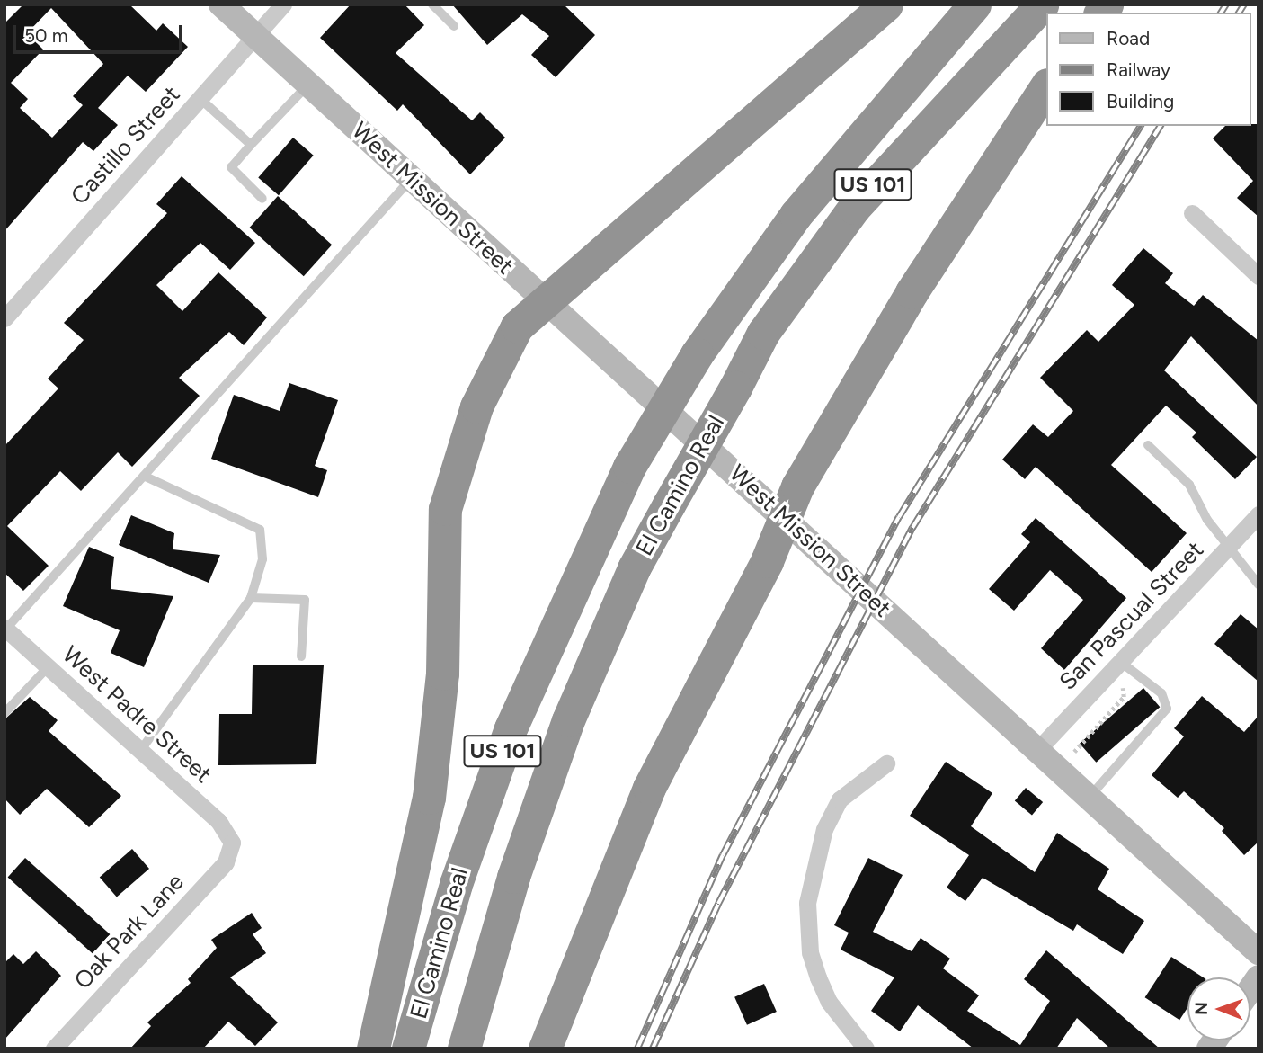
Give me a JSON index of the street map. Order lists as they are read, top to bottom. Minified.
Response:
{"streets":{"highway":["US 101","El Camino Real"],"main road":["West Mission Street"],"street":["Castillo Street","San Pascual Street","West Padre Street","Oak Park Lane"]},"crossings":[["Castillo Street","West Mission Street"],["West Mission Street","San Pascual Street"],["West Padre Street","Oak Park Lane"]],"legend":["Road","Railway","Building"],"scale_bar":"50 m","north":"left"}
